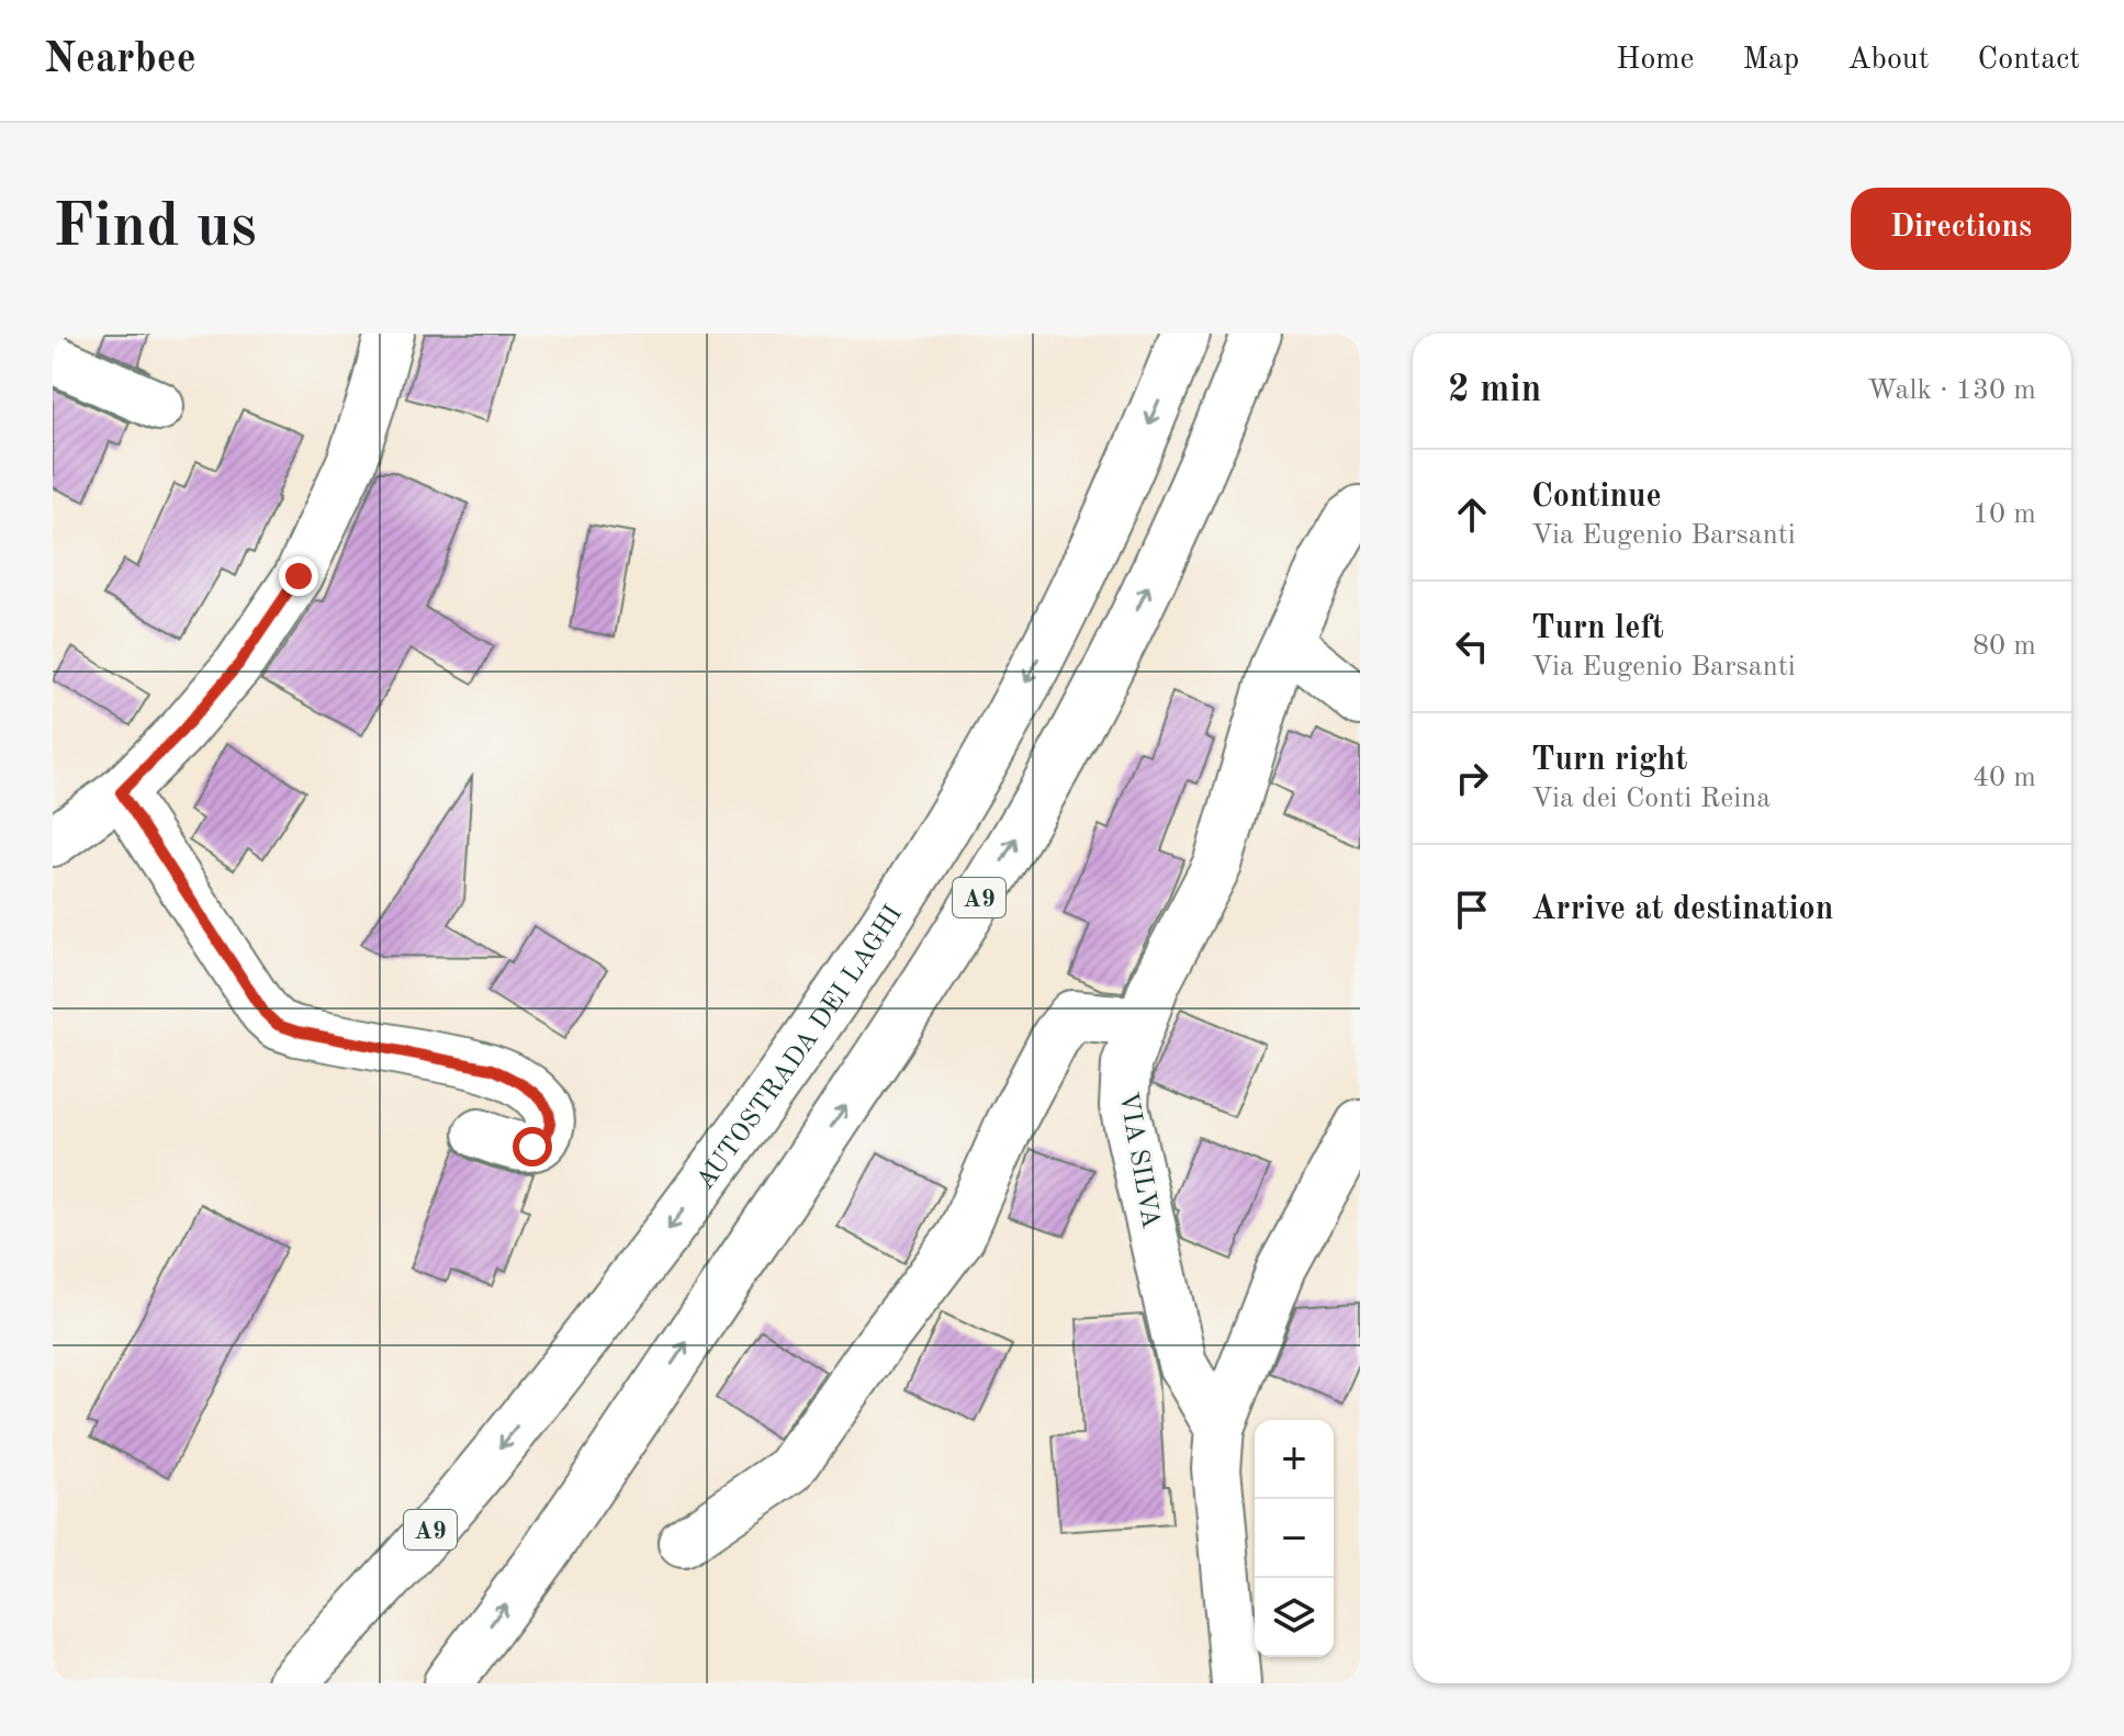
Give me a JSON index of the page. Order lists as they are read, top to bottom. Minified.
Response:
{"streets":{"main road":["A9","AUTOSTRADA DEI LAGHI","VIA SILVA"]},"page":{"header":"Nearbee","nav":["Home","Map","About","Contact"],"buttons":"Directions","title":"Find us","heading":["2 min","Walk · 130 m"],"list":[["Continue","Via Eugenio Barsanti","10 m"],["Turn left","Via Eugenio Barsanti","80 m"],["Turn right","Via dei Conti Reina","40 m"],"Arrive at destination"],"map_buttons":["+","−"]}}
